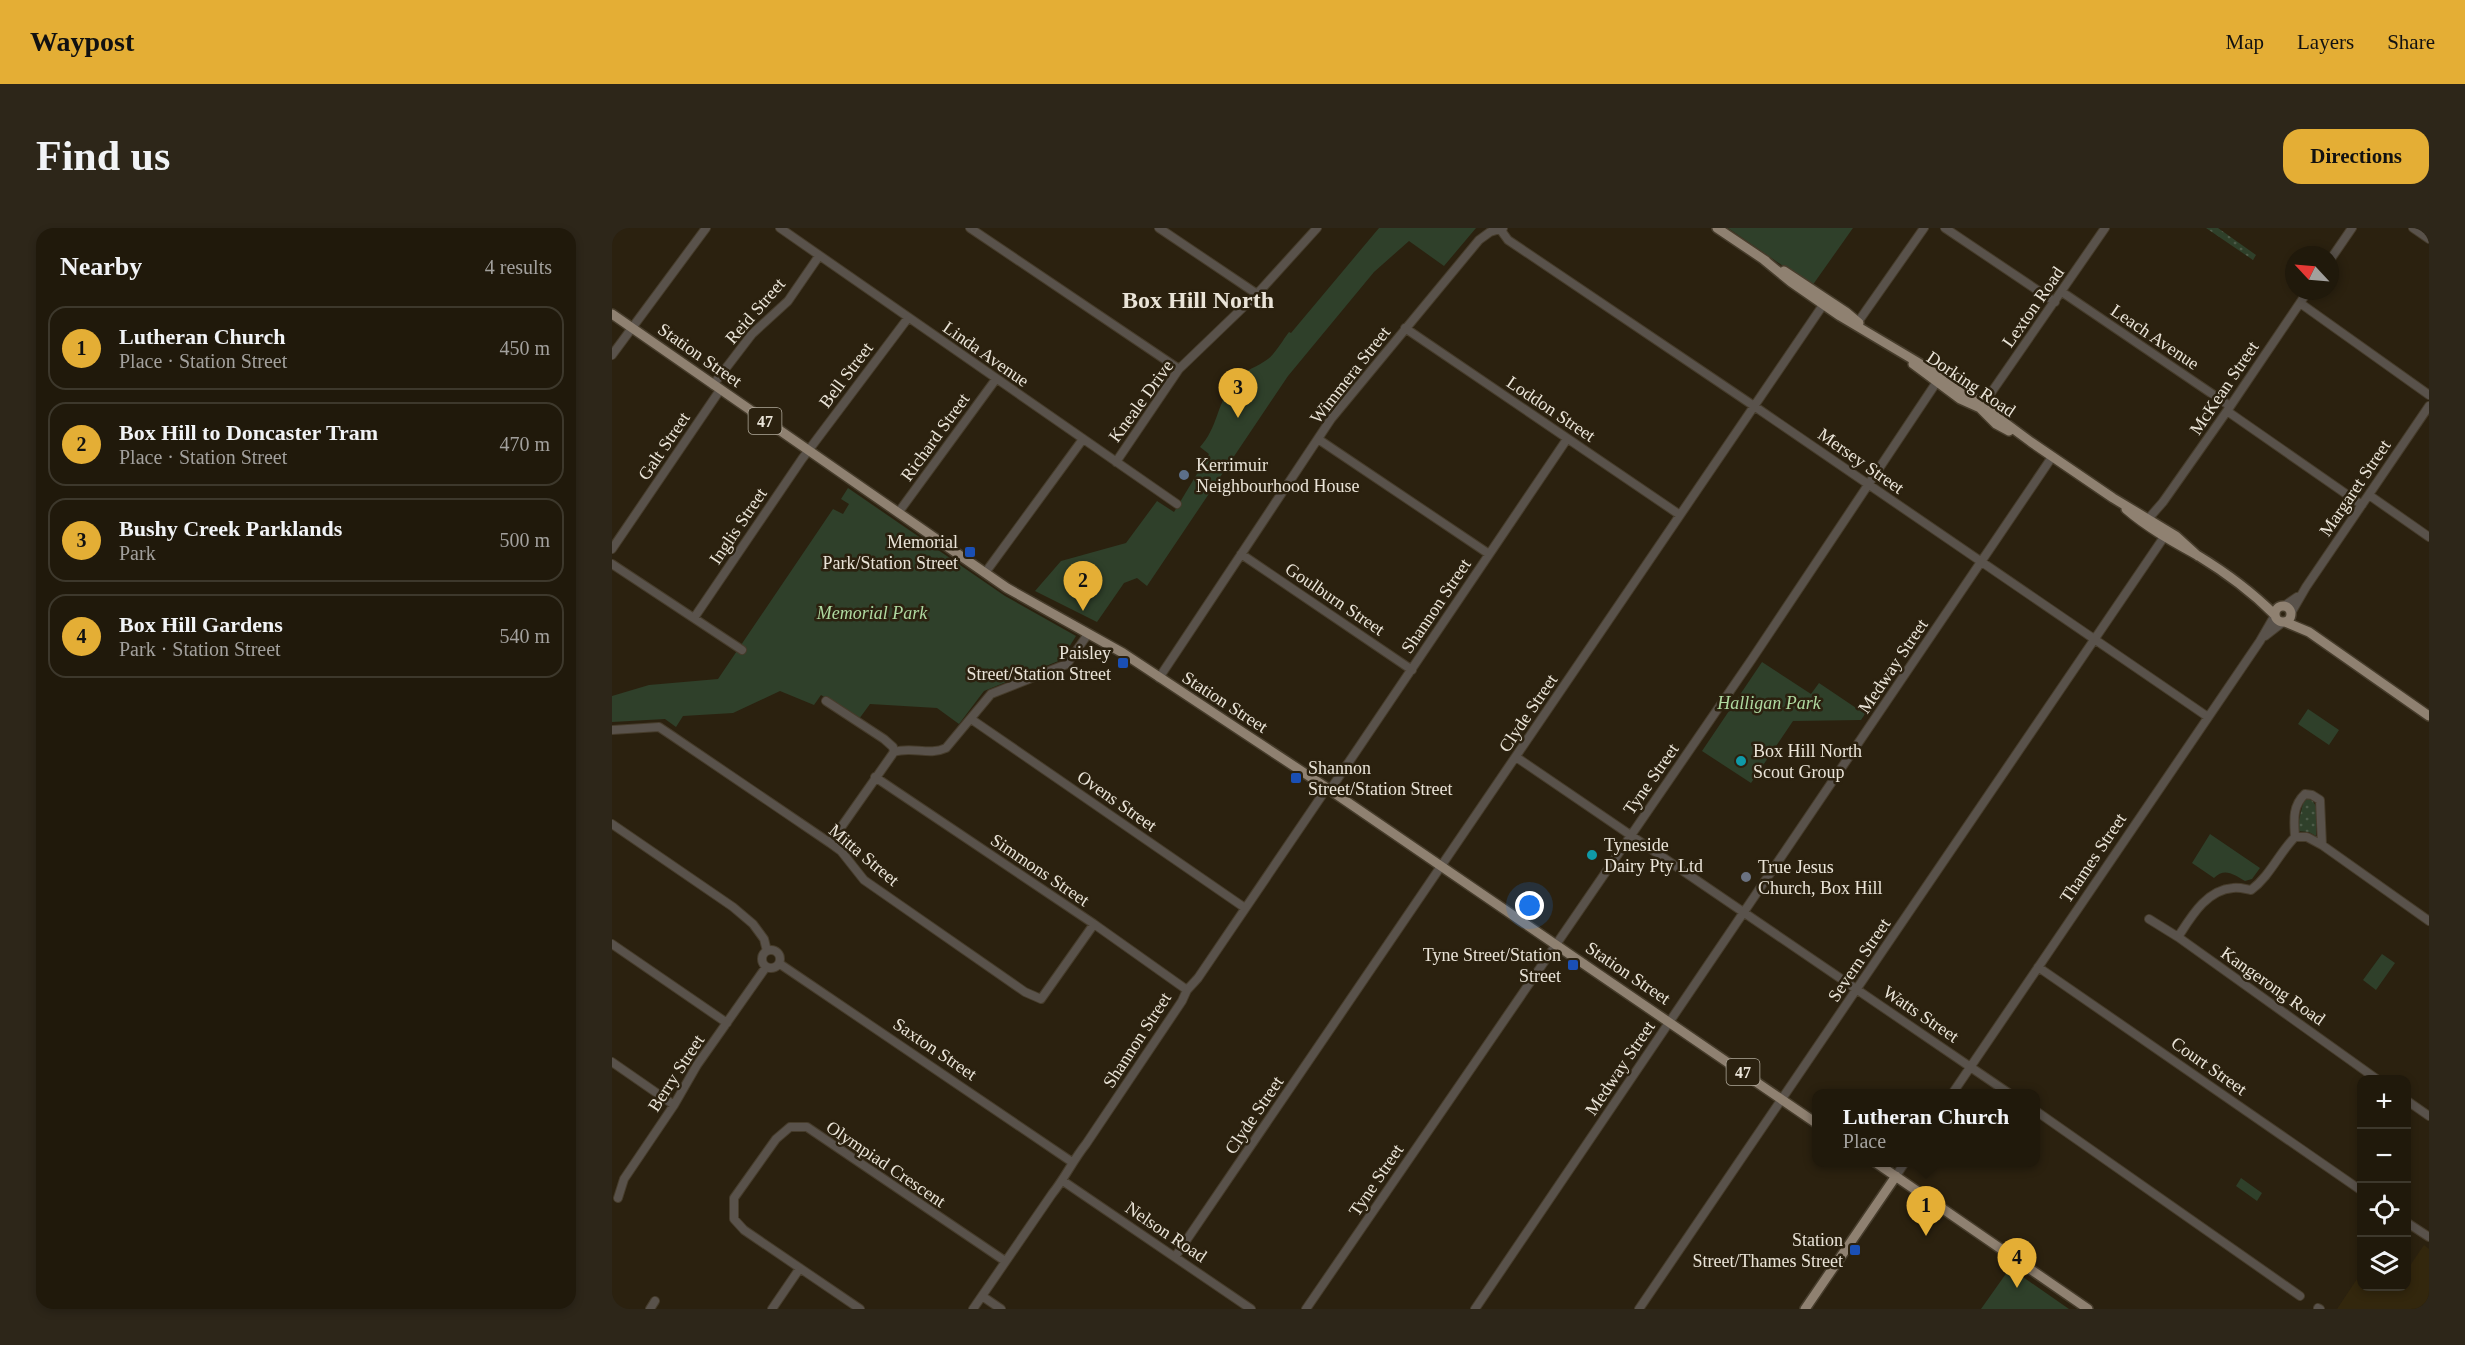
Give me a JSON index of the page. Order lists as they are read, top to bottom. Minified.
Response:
{"streets":{"main road":["Station Street","Dorking Road","47"],"street":["Lexton Road","Reid Street","Leach Avenue","Linda Avenue","Bell Street","Wimmera Street","McKean Street","Kneale Drive","Loddon Street","Richard Street","Galt Street","Mersey Street","Margaret Street","Inglis Street","Goulburn Street","Shannon Street","Medway Street","Clyde Street","Tyne Street","Ovens Street","Mitta Street","Thames Street","Simmons Street","Severn Street","Kangerong Road","Watts Street","Saxton Street","Court Street","Berry Street","Olympiad Crescent","Nelson Road"]},"crossings":[["Lexton Road","Leach Avenue"],["Lexton Road","Dorking Road"],["Reid Street","Linda Avenue"],["Reid Street","Station Street"],["Reid Street","Galt Street"],["Leach Avenue","McKean Street"],["Leach Avenue","Margaret Street"],["Linda Avenue","Bell Street"],["Linda Avenue","Kneale Drive"],["Linda Avenue","Richard Street"],["Station Street","Bell Street"],["Station Street","Wimmera Street"],["Station Street","Richard Street"],["Station Street","Galt Street"],["Station Street","Inglis Street"],["Station Street","Shannon Street"],["Station Street","Medway Street"],["Station Street","Clyde Street"],["Station Street","Tyne Street"],["Station Street","Severn Street"],["Bell Street","Inglis Street"],["Wimmera Street","Loddon Street"],["Wimmera Street","Mersey Street"],["Wimmera Street","Goulburn Street"],["Dorking Road","McKean Street"],["Dorking Road","Margaret Street"],["Dorking Road","Medway Street"],["Dorking Road","Clyde Street"],["Dorking Road","Tyne Street"],["Dorking Road","Thames Street"],["Dorking Road","Severn Street"],["Loddon Street","Shannon Street"],["Loddon Street","Clyde Street"],["Mersey Street","Medway Street"],["Mersey Street","Clyde Street"],["Mersey Street","Tyne Street"],["Mersey Street","Thames Street"],["Mersey Street","Severn Street"],["Goulburn Street","Shannon Street"],["Shannon Street","Ovens Street"],["Shannon Street","Simmons Street"],["Shannon Street","Saxton Street"],["Shannon Street","Olympiad Crescent"],["Shannon Street","Nelson Road"],["Medway Street","Watts Street"],["Clyde Street","Watts Street"],["Clyde Street","Nelson Road"],["Tyne Street","Watts Street"],["Mitta Street","Simmons Street"],["Thames Street","Watts Street"],["Thames Street","Court Street"],["Severn Street","Watts Street"],["Saxton Street","Berry Street"]],"districts":["Box Hill North"],"parks":["Memorial Park","Halligan Park"],"places":{"other":["Kerrimuir Neighbourhood House","Box Hill North Scout Group","Tyneside Dairy Pty Ltd","True Jesus Church, Box Hill"],"transit":["Memorial Park/Station Street","Paisley Street/Station Street","Shannon Street/Station Street","Tyne Street/Station Street","Station Street/Thames Street"]},"north":"top left","page":{"header":"Waypost","nav":["Map","Layers","Share"],"buttons":"Directions","title":"Find us","heading":["Nearby","4 results"],"list":[{"mark":"1","name":"Lutheran Church","note":"Place · Station Street","value":"450 m"},{"mark":"2","name":"Box Hill to Doncaster Tram","note":"Place · Station Street","value":"470 m"},{"mark":"3","name":"Bushy Creek Parklands","note":"Park","value":"500 m"},{"mark":"4","name":"Box Hill Gardens","note":"Park · Station Street","value":"540 m"}],"pins":["3","2","1","4"],"map_buttons":["+","−"],"popup":["Lutheran Church","Place"]}}
